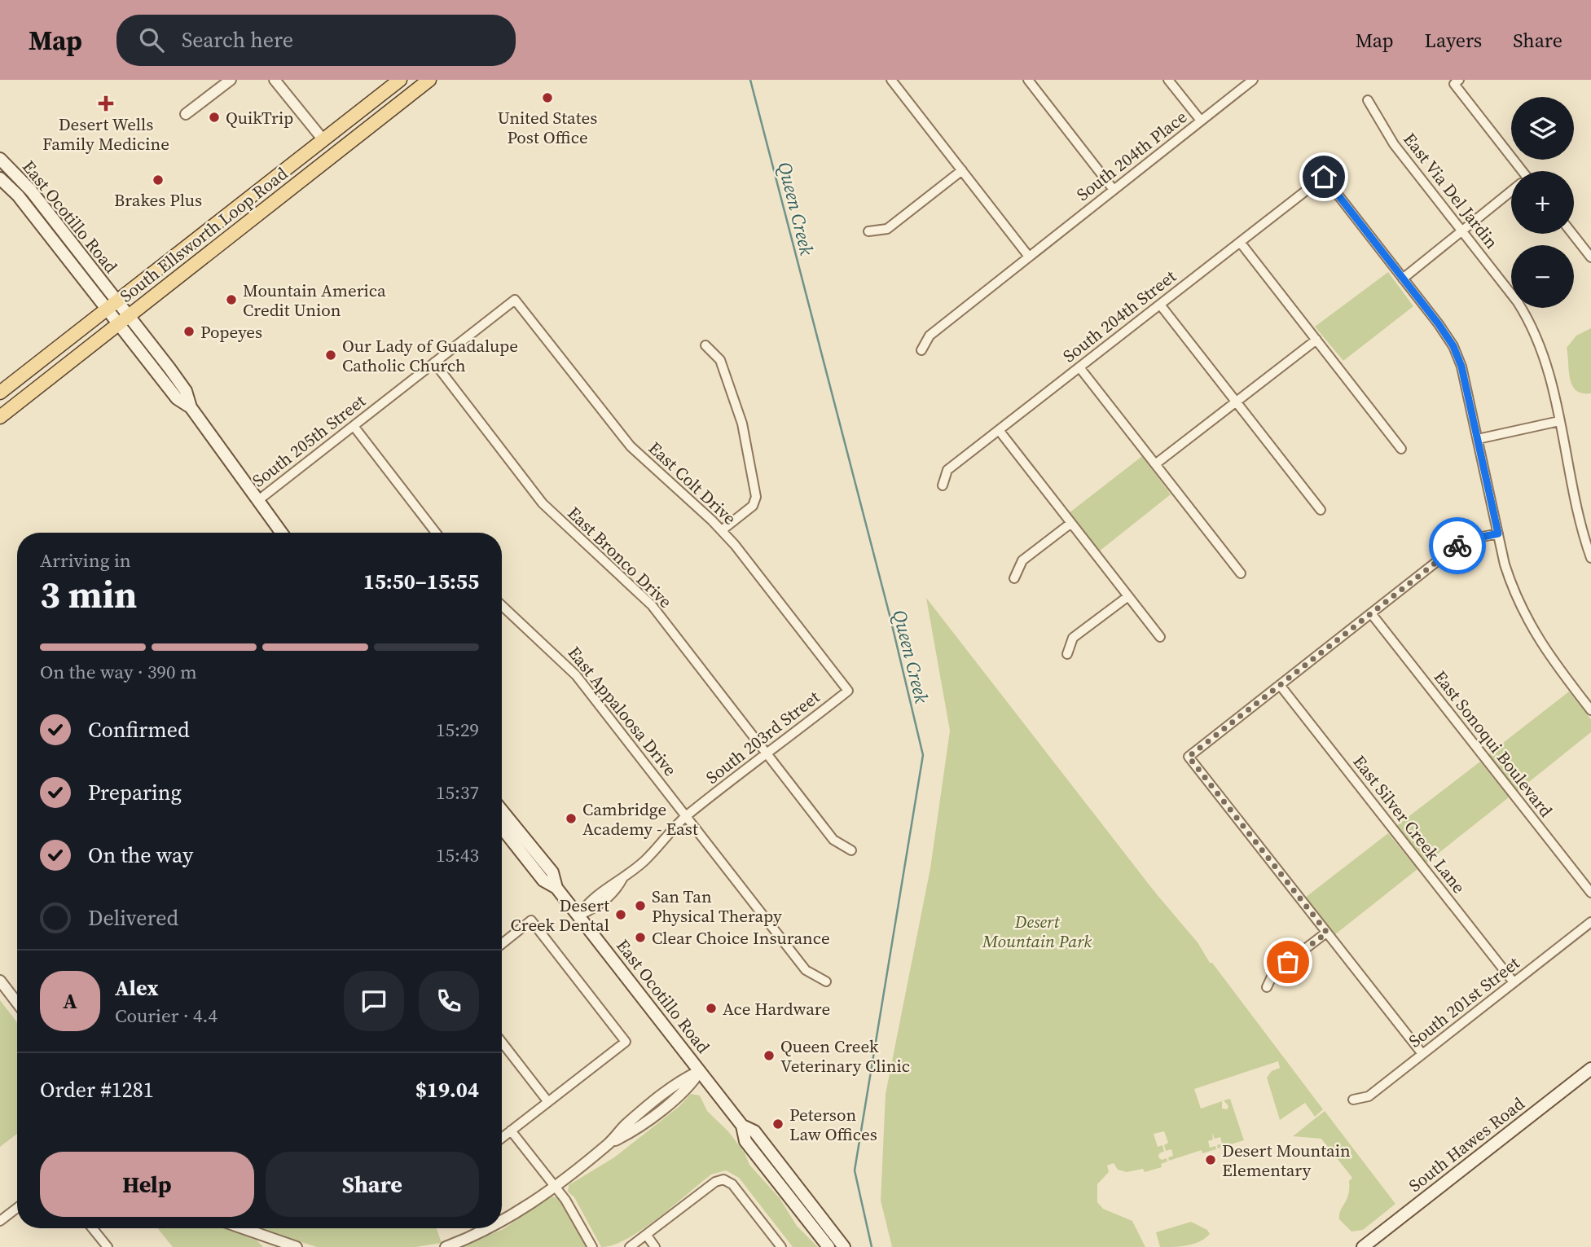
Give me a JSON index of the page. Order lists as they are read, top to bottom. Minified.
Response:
{"streets":{"main road":["East Ocotillo Road","South Ellsworth Loop Road","South Hawes Road"],"street":["South 204th Place","East Via Del Jardin","South 204th Street","South 205th Street","East Colt Drive","East Bronco Drive","East Appaloosa Drive","South 203rd Street","East Sonoqui Boulevard","East Silver Creek Lane","South 201st Street"]},"crossings":[["East Ocotillo Road","South Ellsworth Loop Road"],["East Ocotillo Road","South 205th Street"],["East Ocotillo Road","South 203rd Street"],["South 205th Street","East Colt Drive"],["South 205th Street","East Bronco Drive"],["East Colt Drive","South 203rd Street"],["East Bronco Drive","South 203rd Street"],["East Appaloosa Drive","South 203rd Street"],["East Silver Creek Lane","South 201st Street"]],"water":["Queen Creek"],"parks":["Desert Mountain Park"],"places":{"other":["United States Post Office","QuikTrip","Brakes Plus","Mountain America Credit Union","Popeyes","Our Lady of Guadalupe Catholic Church","Cambridge Academy - East","San Tan Physical Therapy","Desert Creek Dental","Clear Choice Insurance","Ace Hardware","Queen Creek Veterinary Clinic","Peterson Law Offices","Desert Mountain Elementary"],"health":["Desert Wells Family Medicine"]},"page":{"header":"Map","search":"Search here","nav":["Map","Layers","Share"],"map_buttons":["+","−"],"heading":["3 min","Arriving in","15:50–15:55"],"panel":["Alex","Courier · 4.4","Order #1281","$19.04"],"bar":"On the way · 390 m","list":[["Confirmed","15:29"],["Preparing","15:37"],["On the way","15:43"],"Delivered"],"round":"A","buttons":["Help","Share"]}}
